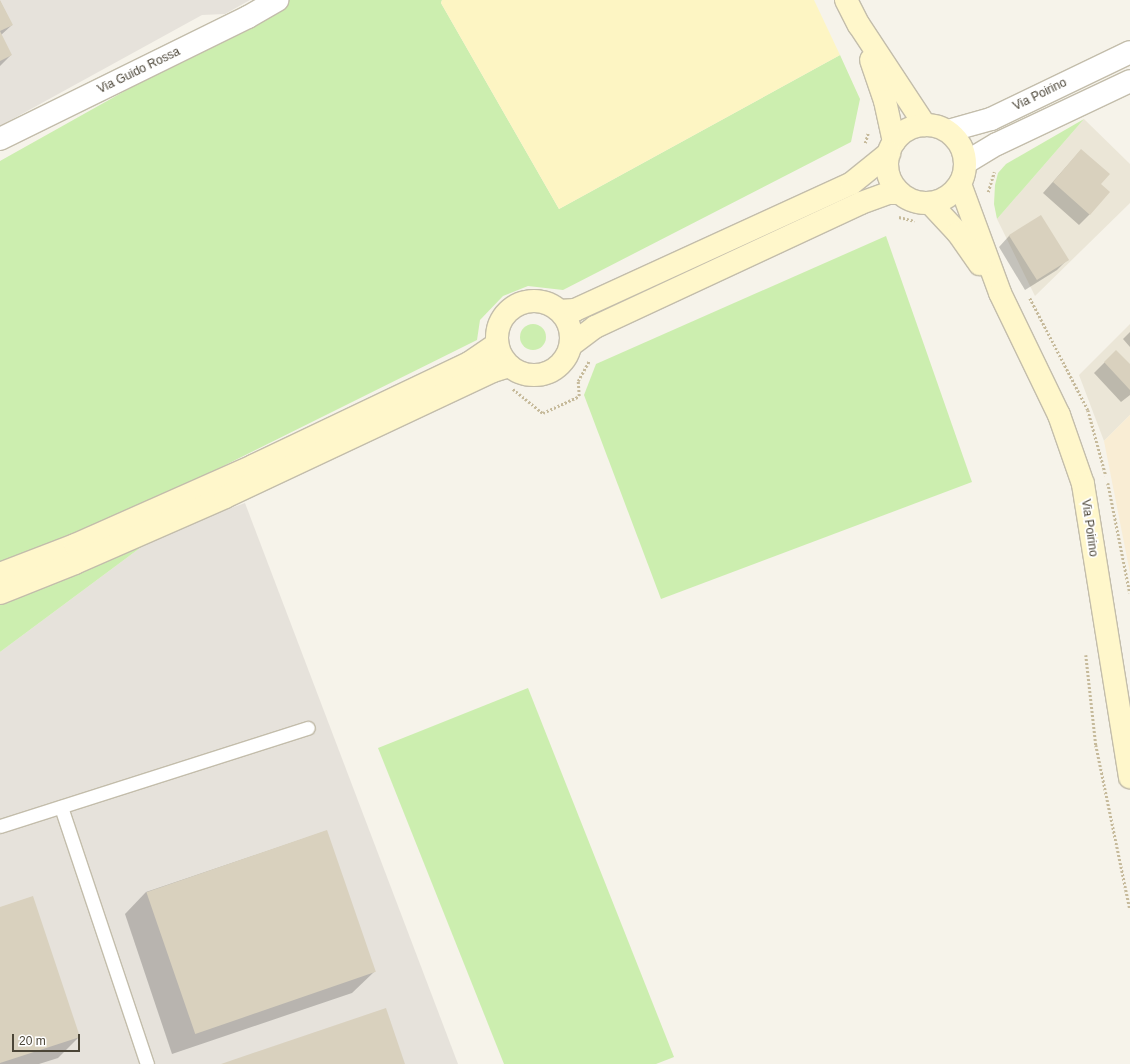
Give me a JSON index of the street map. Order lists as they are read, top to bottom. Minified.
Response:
{"streets":{"street":["Via Guido Rossa","Via Poirino"]},"scale_bar":"20 m"}
